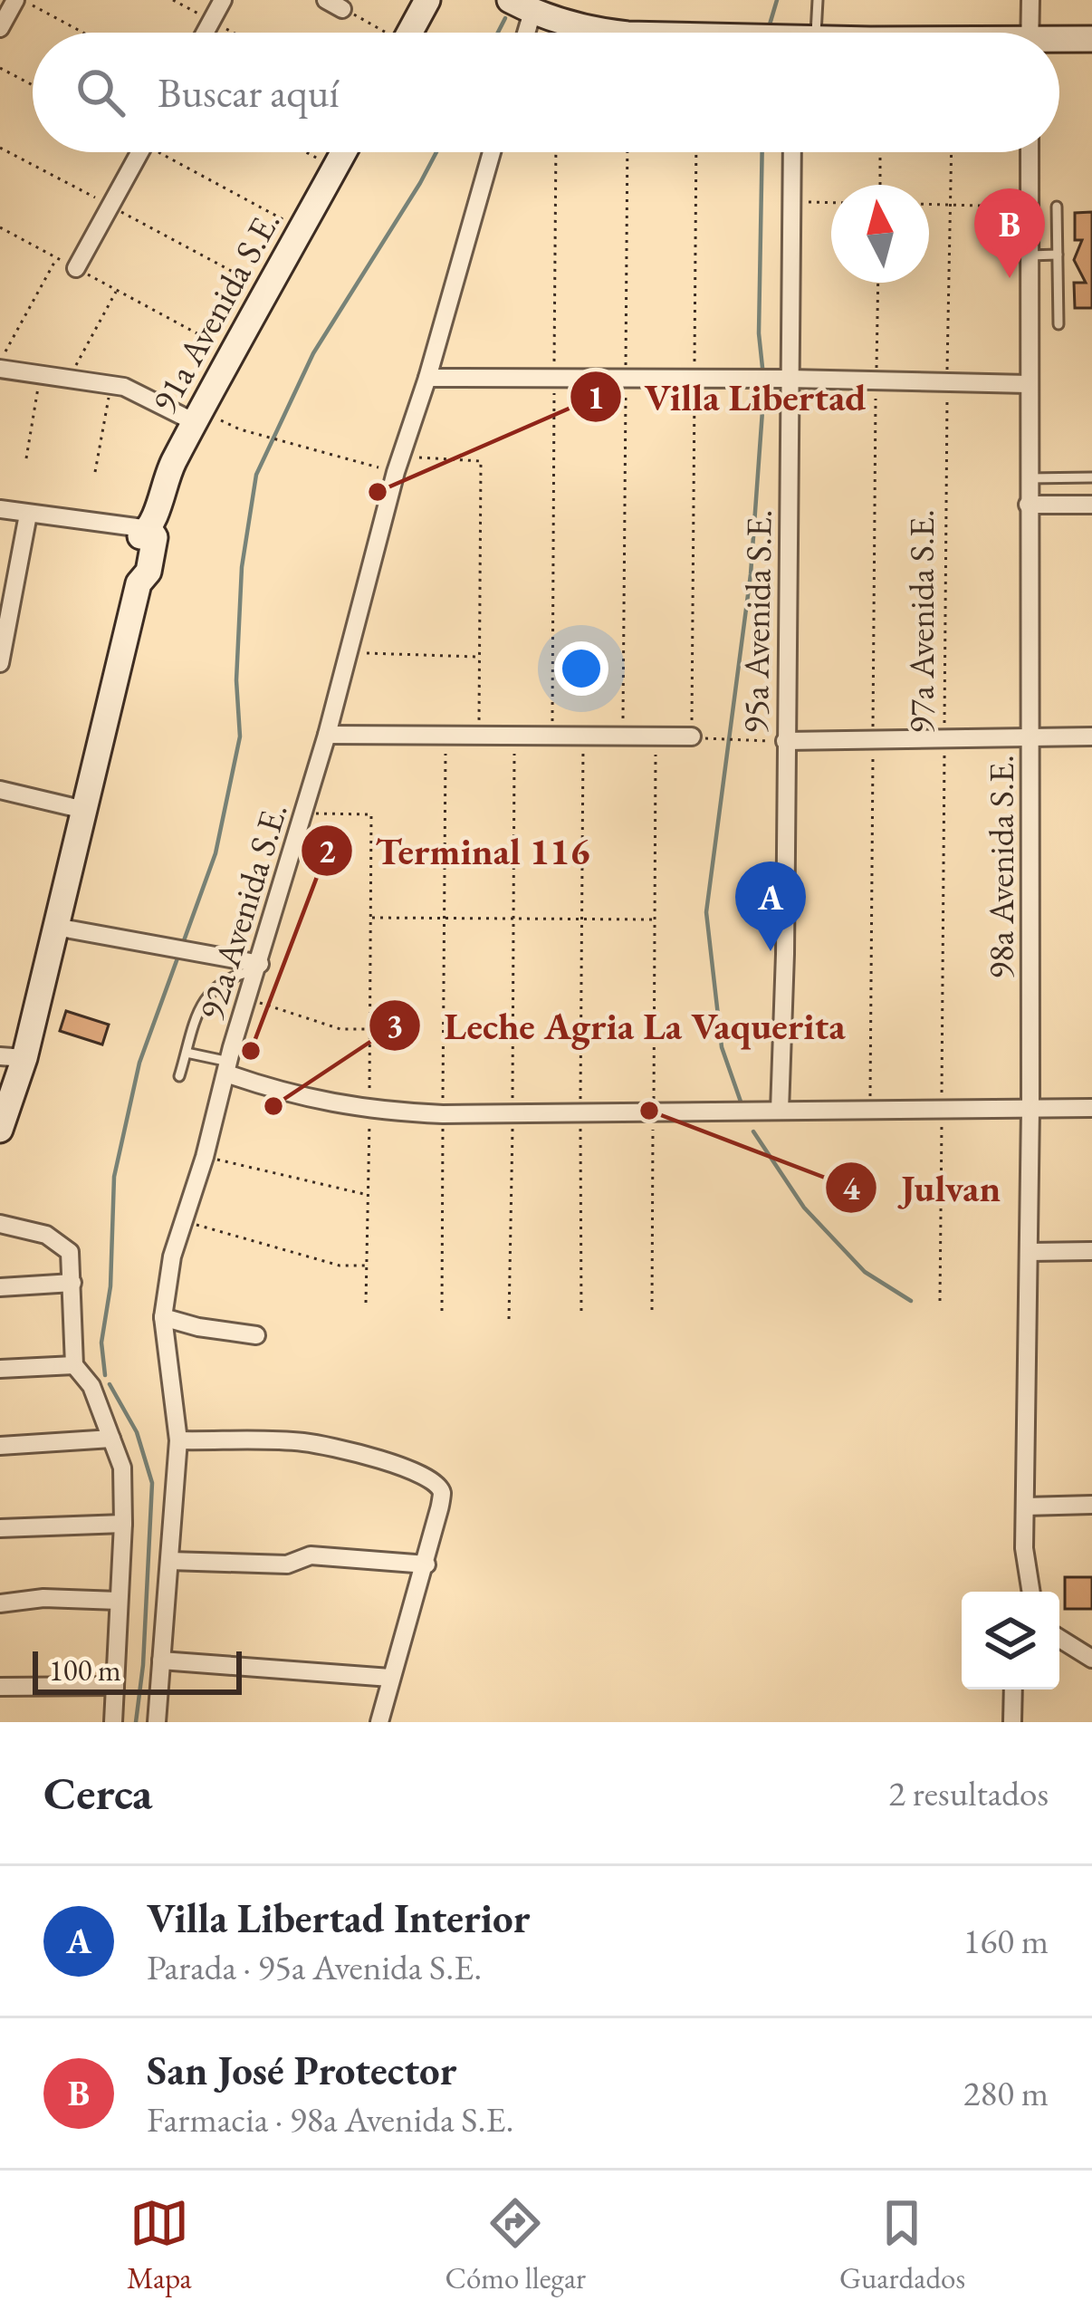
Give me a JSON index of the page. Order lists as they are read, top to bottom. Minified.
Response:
{"streets":{"street":["91a Avenida S.E.","95a Avenida S.E.","98a Avenida S.E.","92a Avenida S.E."],"path":["97a Avenida S.E."]},"places":["Villa Libertad","Terminal 116","Leche Agria La Vaquerita","Julvan"],"scale_bar":"100 m","north":"top","page":{"search":"Buscar aquí","pins":["B","A"],"scale":"100 m","heading":["Cerca","2 resultados"],"list":[{"mark":"A","name":"Villa Libertad Interior","note":"Parada · 95a Avenida S.E.","value":"160 m"},{"mark":"B","name":"San José Protector","note":"Farmacia · 98a Avenida S.E.","value":"280 m"}],"nav":["Mapa","Cómo llegar","Guardados"]}}
